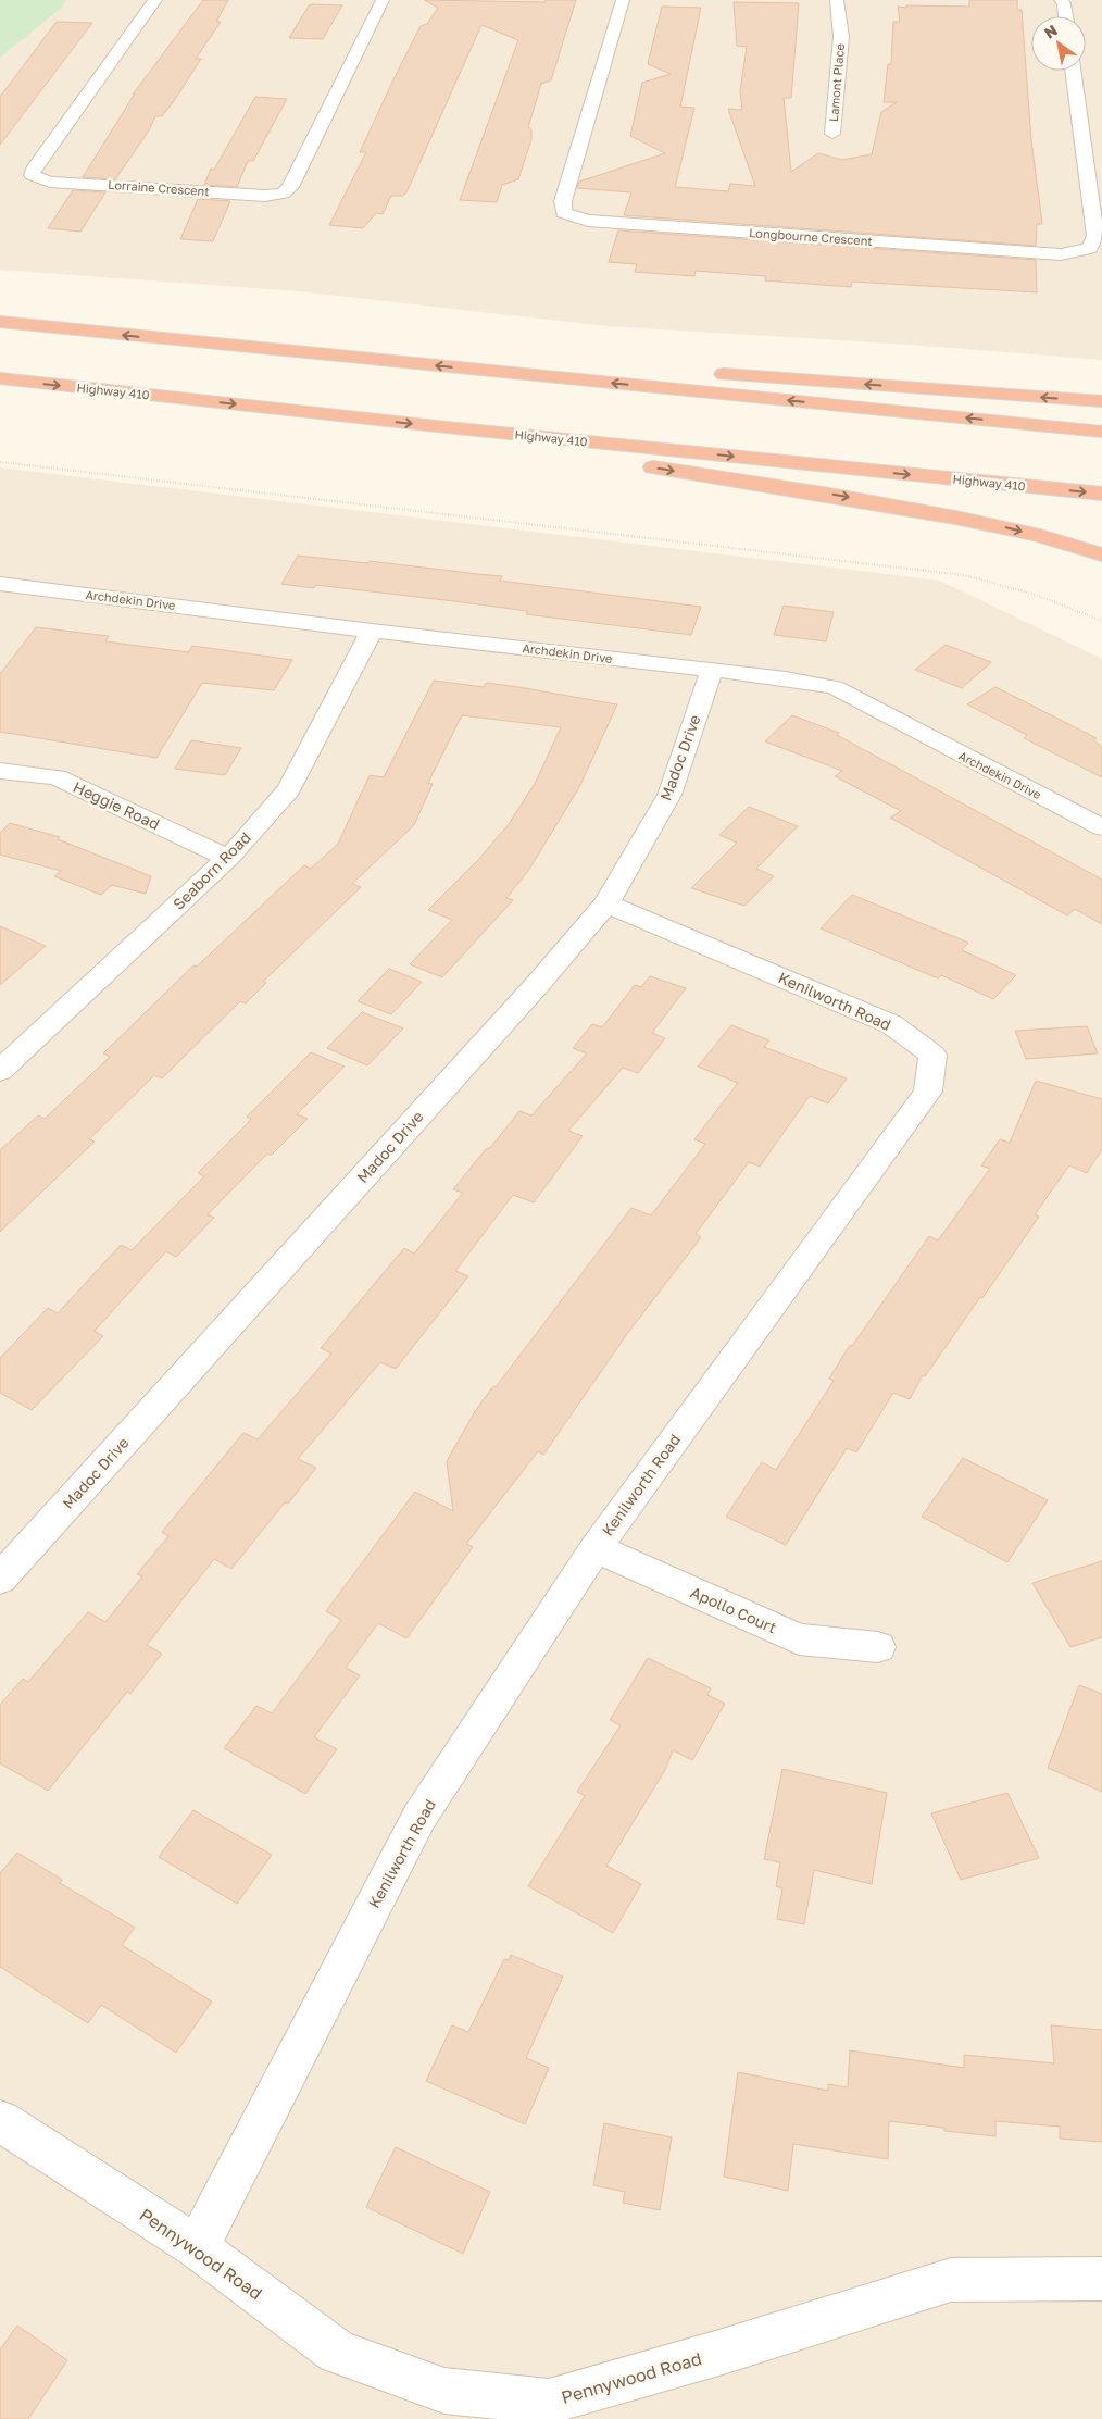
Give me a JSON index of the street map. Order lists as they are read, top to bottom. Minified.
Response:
{"streets":{"highway":["Highway 410"],"street":["Lamont Place","Lorraine Crescent","Longbourne Crescent","Archdekin Drive","Madoc Drive","Heggie Road","Seaborn Road","Kenilworth Road","Apollo Court","Pennywood Road"]},"crossings":[["Archdekin Drive","Madoc Drive"],["Archdekin Drive","Seaborn Road"],["Madoc Drive","Kenilworth Road"],["Heggie Road","Seaborn Road"],["Kenilworth Road","Apollo Court"],["Kenilworth Road","Pennywood Road"]],"north":"top left"}
